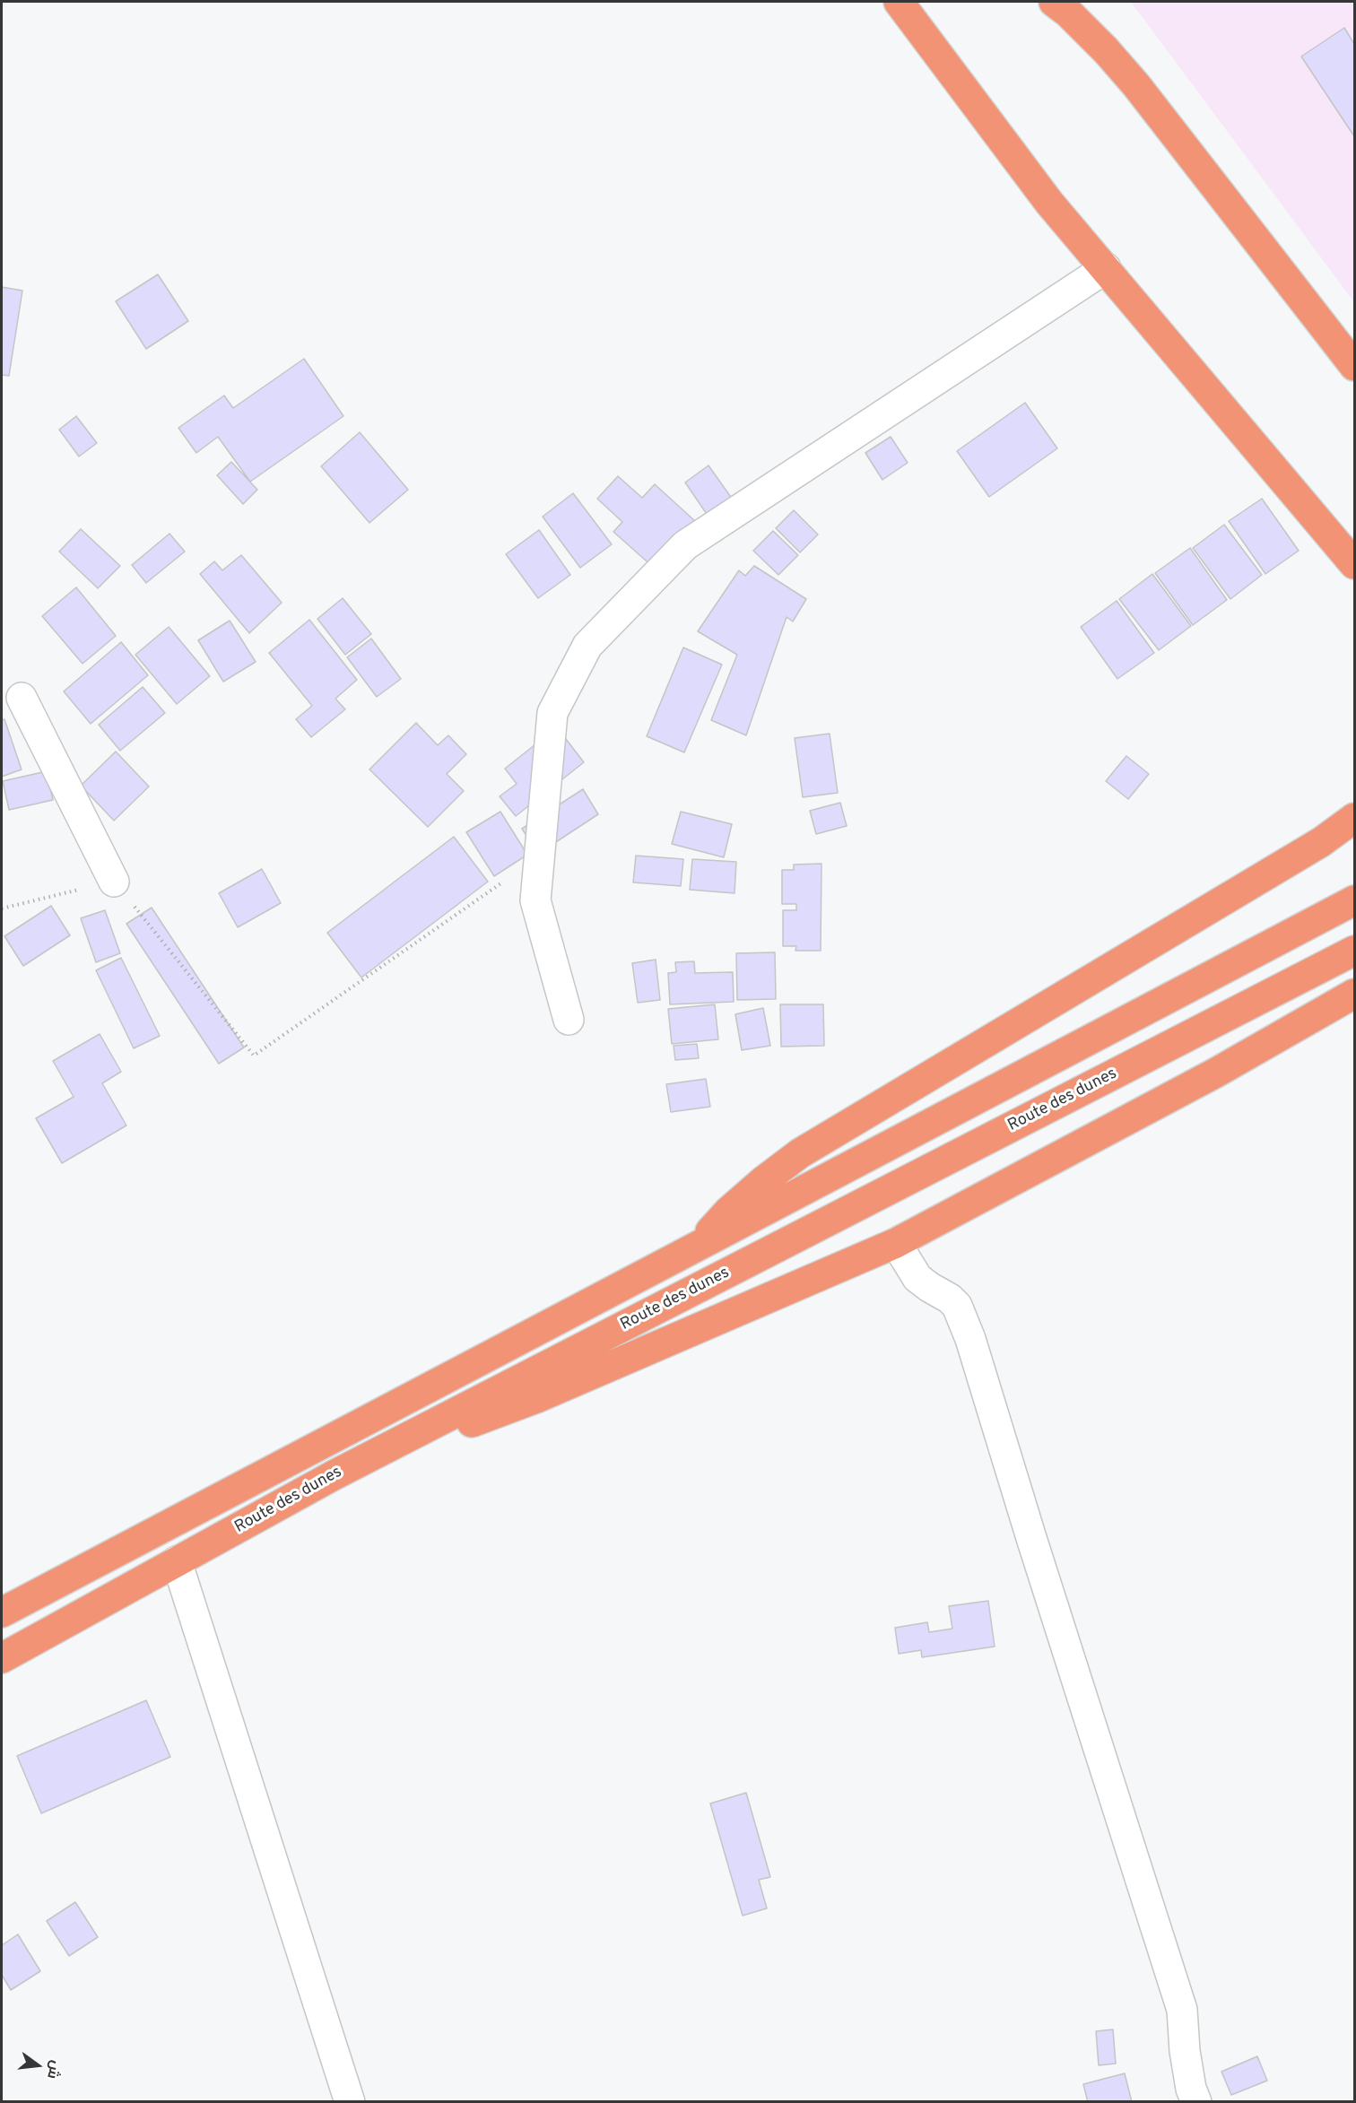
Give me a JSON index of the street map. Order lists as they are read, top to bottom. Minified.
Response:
{"streets":{"highway":["Route des dunes"]},"north":"right"}
